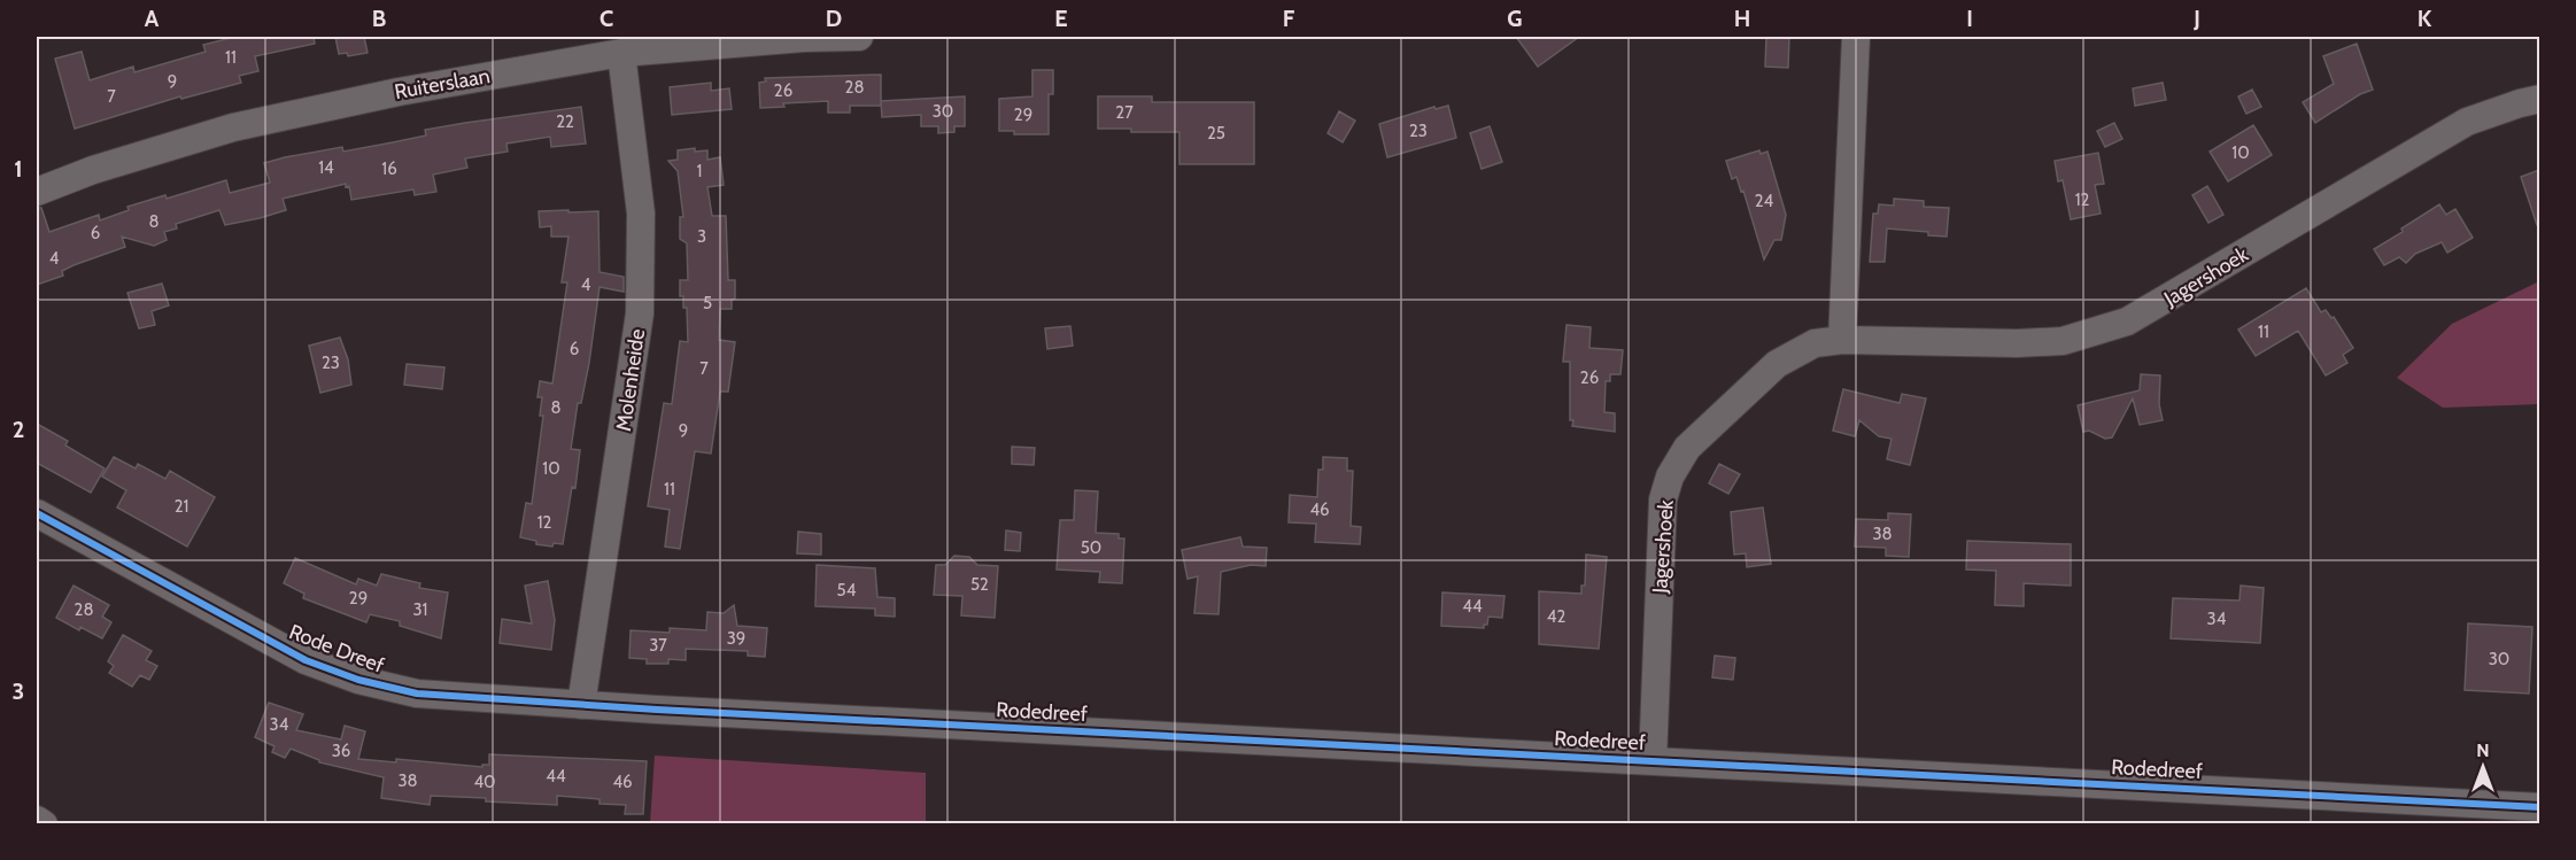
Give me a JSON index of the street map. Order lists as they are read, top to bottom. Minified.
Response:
{"streets":{"street":["Ruiterslaan","Jagershoek","Molenheide","Rode Dreef","Rodedreef"]},"crossings":[["Ruiterslaan","Molenheide"],["Jagershoek","Rodedreef"],["Molenheide","Rode Dreef"],["Rode Dreef","Rodedreef"]],"house_numbers":["11","9","28","26","7","30","27","29","22","23","25","10","14","16","1","12","24","8","6","3","4","4","5","11","6","23","7","26","8","9","10","11","21","46","12","38","50","52","54","29","44","28","31","42","34","39","37","30","34","36","44","38","40","46"],"north":"top","grid":{"columns":["A","B","C","D","E","F","G","H","I","J","K"],"rows":["1","2","3"]}}
